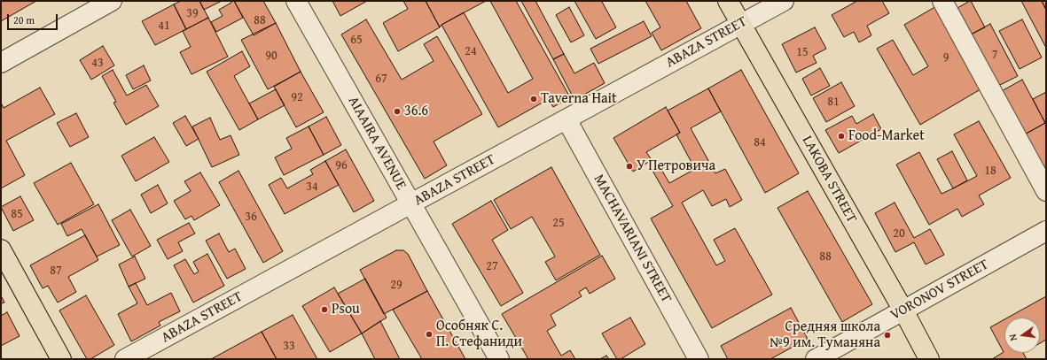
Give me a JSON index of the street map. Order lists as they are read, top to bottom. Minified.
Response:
{"streets":{"main road":["LAKOBA STREET"],"street":["ABAZA STREET","AIAAIRA AVENUE","MACHAVARIANI STREET","VORONOV STREET"]},"crossings":[["ABAZA STREET","AIAAIRA AVENUE"],["ABAZA STREET","LAKOBA STREET"],["ABAZA STREET","MACHAVARIANI STREET"],["LAKOBA STREET","VORONOV STREET"]],"places":["Taverna Hait","36.6","Food-Market","У Петровича","Psou","Особняк С. П. Стефаниди","Средняя школа №9 им. Туманяна"],"house_numbers":["39","88","41","65","24","15","7","90","9","43","67","92","81","84","96","18","34","85","36","25","20","88","27","87","29","33"],"scale_bar":"20 m","north":"left"}
